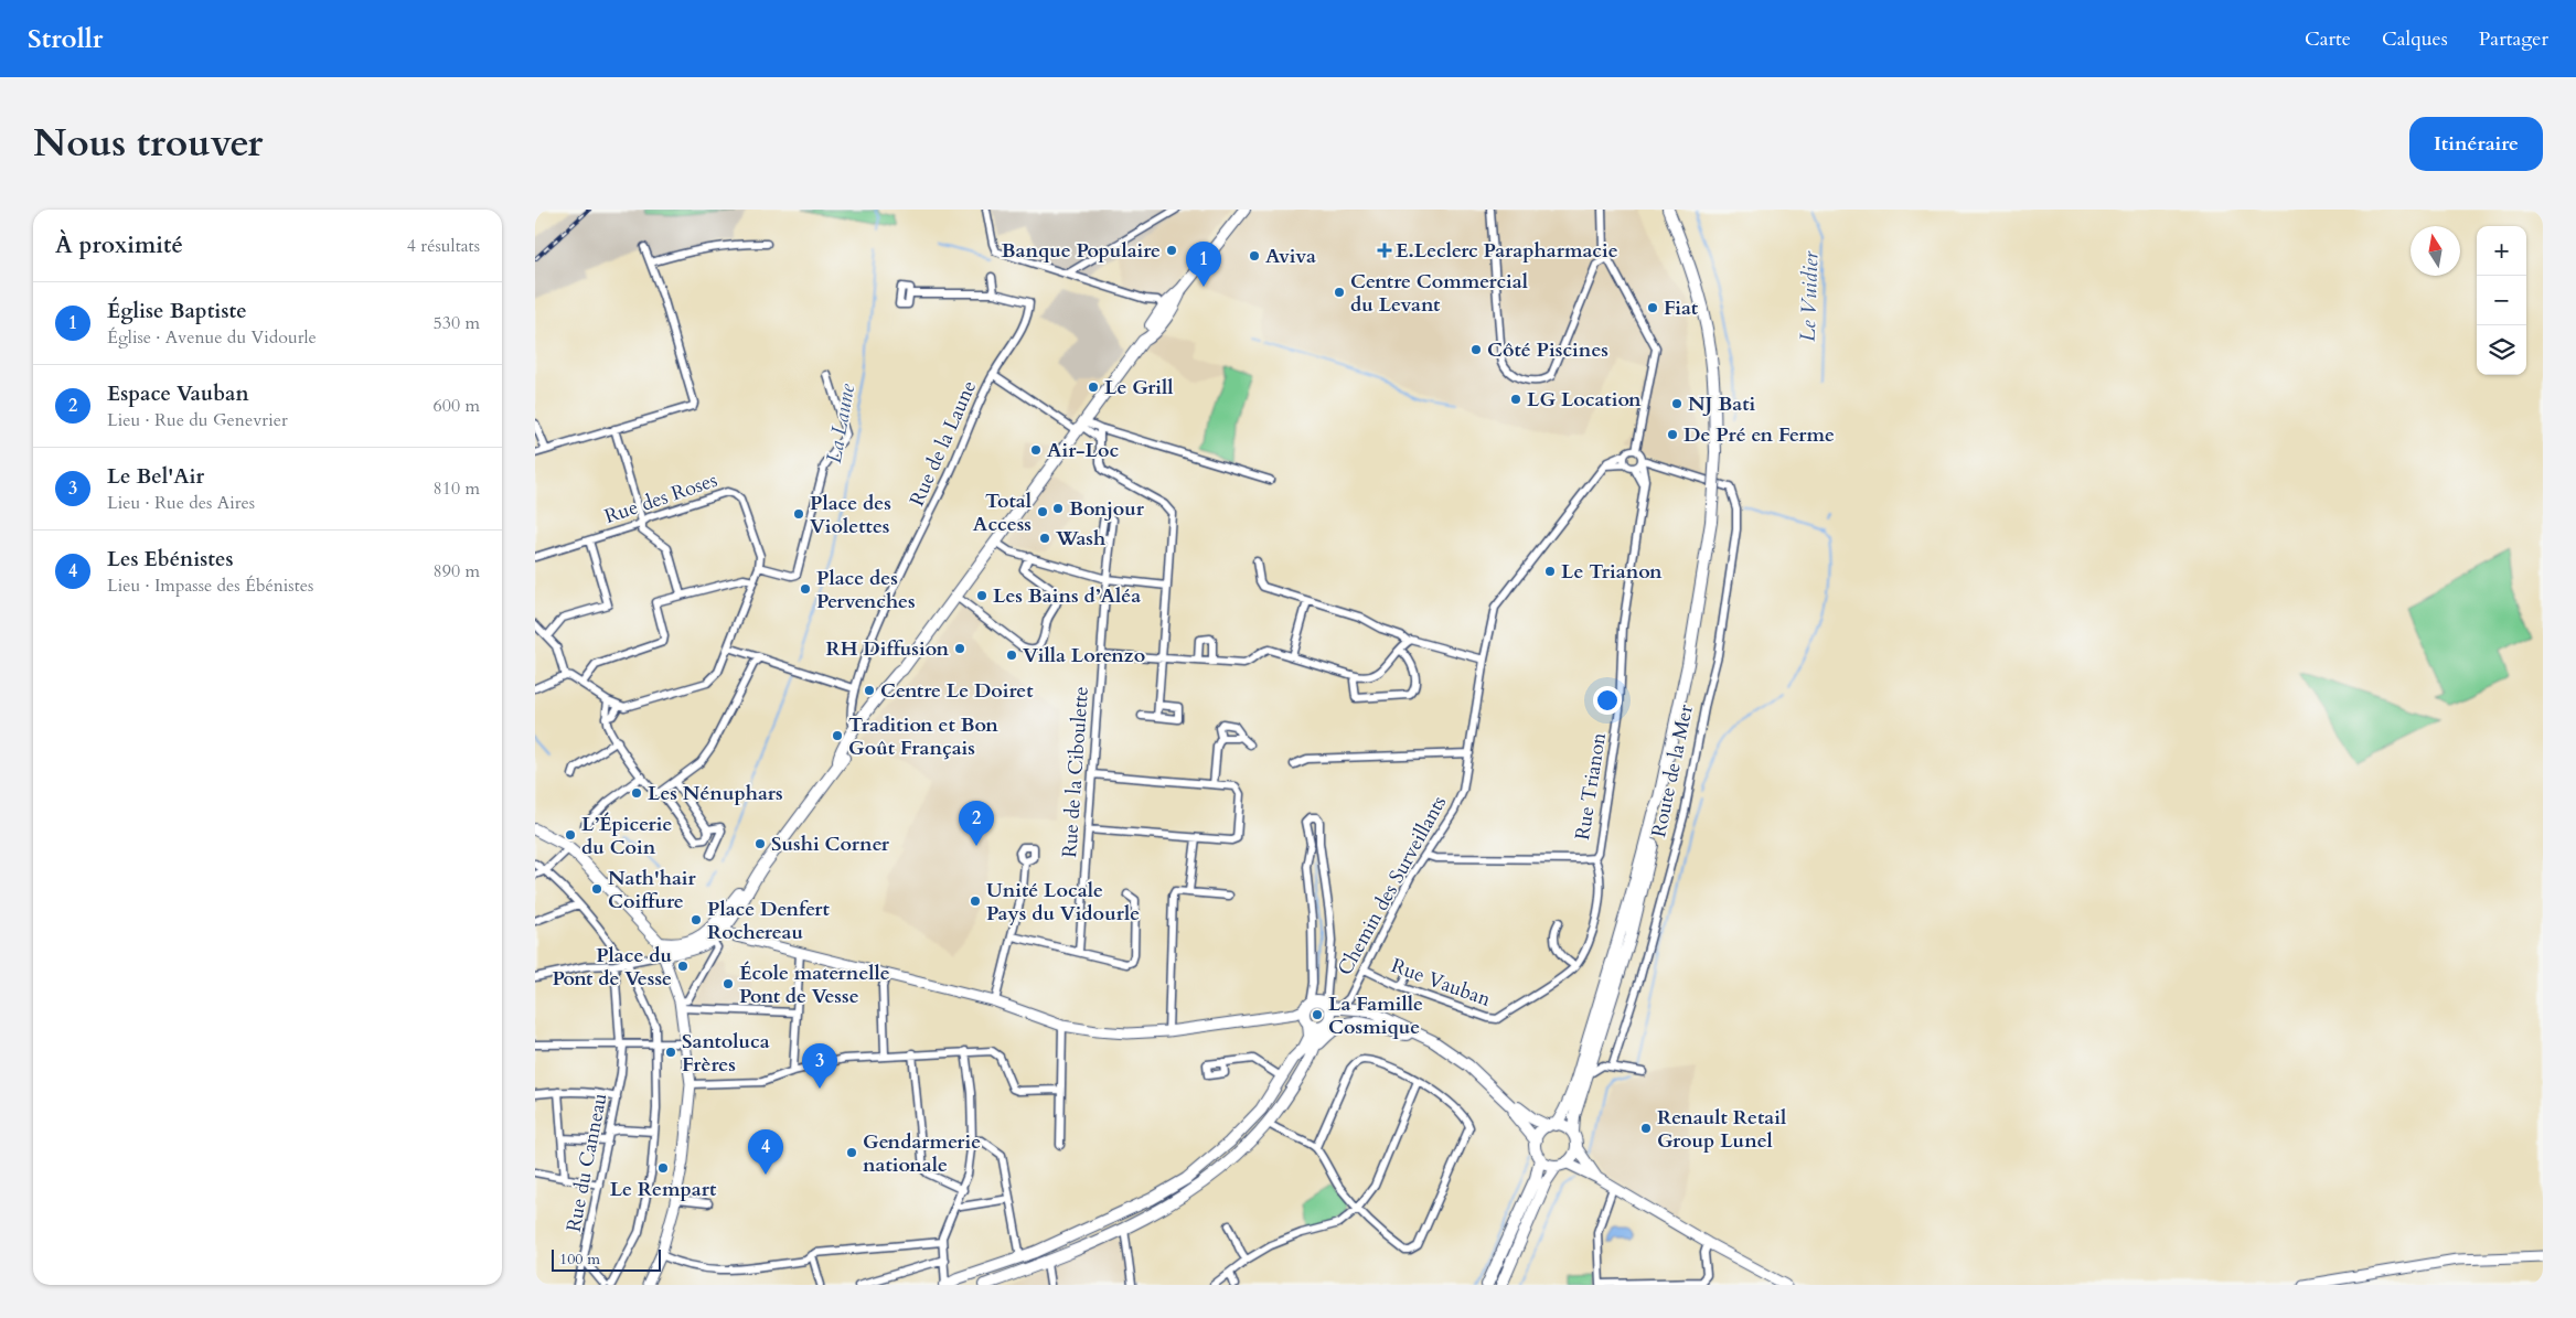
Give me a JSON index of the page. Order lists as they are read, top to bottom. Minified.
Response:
{"streets":{"main road":["Route de la Mer"],"street":["Rue de la Laune","Rue des Roses","Rue de la Ciboulette","Rue Trianon","Chemin des Surveillants","Rue Vauban","Rue du Canneau"]},"crossings":[["Route de la Mer","Rue Trianon"],["Route de la Mer","Chemin des Surveillants"],["Rue Trianon","Chemin des Surveillants"],["Chemin des Surveillants","Rue Vauban"]],"water":["Le Vuidier","La Laune"],"places":{"other":["Banque Populaire","Aviva","Centre Commercial du Levant","Fiat","Côté Piscines","Le Grill","LG Location","NJ Bati","De Pré en Ferme","Air-Loc","Bonjour","Total Access","Place des Violettes","Wash","Le Trianon","Place des Pervenches","Les Bains d’Aléa","RH Diffusion","Villa Lorenzo","Centre Le Doiret","Tradition et Bon Goût Français","Les Nénuphars","L’Épicerie du Coin","Sushi Corner","Nath'hair Coiffure","Unité Locale Pays du Vidourle","Place Denfert Rochereau","Place du Pont de Vesse","École maternelle Pont de Vesse","La Famille Cosmique","Santoluca Frères","Renault Retail Group Lunel","Gendarmerie nationale","Le Rempart"],"health":["E.Leclerc Parapharmacie"]},"scale_bar":"100 m","north":"top","page":{"header":"Strollr","nav":["Carte","Calques","Partager"],"title":"Nous trouver","buttons":"Itinéraire","heading":["À proximité","4 résultats"],"map_buttons":["+","−"],"pins":["1","2","3","4"],"list":[{"mark":"1","name":"Église Baptiste","note":"Église · Avenue du Vidourle","value":"530 m"},{"mark":"2","name":"Espace Vauban","note":"Lieu · Rue du Genevrier","value":"600 m"},{"mark":"3","name":"Le Bel'Air","note":"Lieu · Rue des Aires","value":"810 m"},{"mark":"4","name":"Les Ebénistes","note":"Lieu · Impasse des Ébénistes","value":"890 m"}],"scale":"100 m"}}
